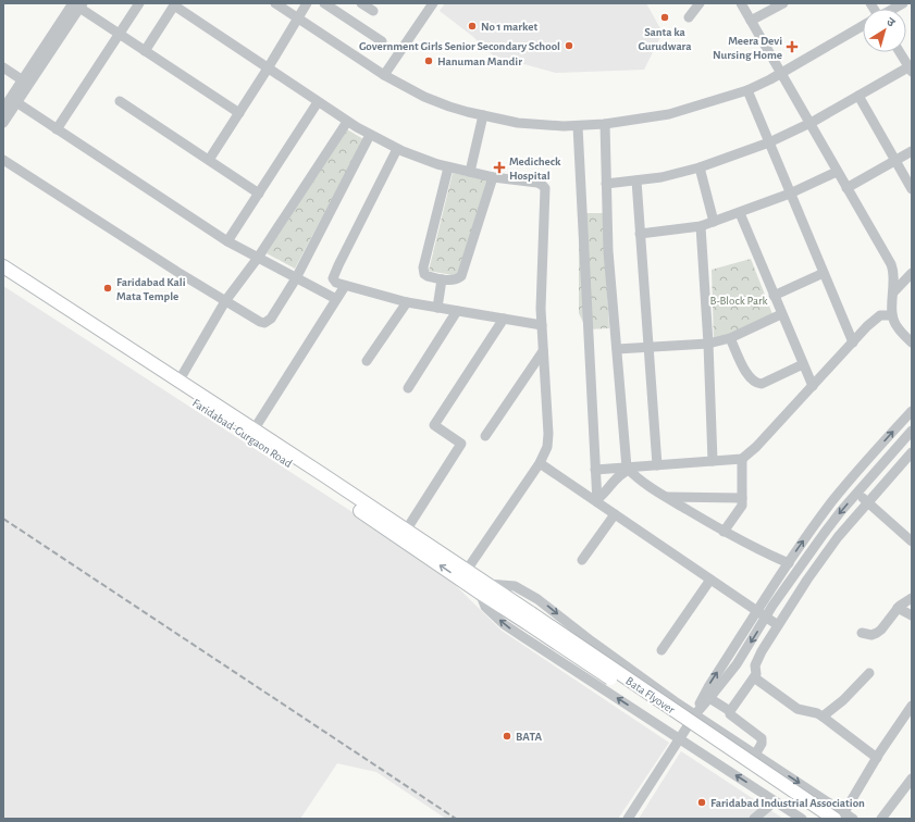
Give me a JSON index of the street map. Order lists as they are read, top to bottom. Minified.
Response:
{"streets":{"main road":["Faridabad-Gurgaon Road","Bata Flyover"]},"crossings":[["Faridabad-Gurgaon Road","Bata Flyover"]],"parks":["B-Block Park"],"places":{"other":["Santa ka Gurudwara","No 1 market","Government Girls Senior Secondary School","Hanuman Mandir","Faridabad Kali Mata Temple","BATA","Faridabad Industrial Association"],"health":["Meera Devi Nursing Home","Medicheck Hospital"]},"north":"top right"}
